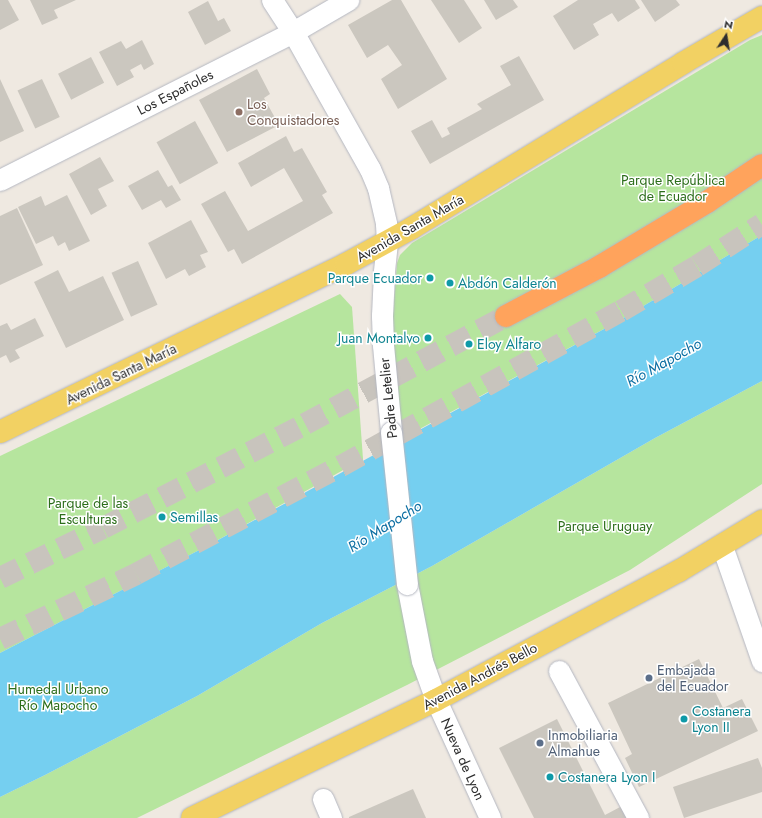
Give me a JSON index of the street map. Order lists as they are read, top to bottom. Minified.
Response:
{"streets":{"main road":["Avenida Santa María","Avenida Andrés Bello"],"street":["Los Españoles","Padre Letelier","Nueva de Lyon"]},"crossings":[["Los Españoles","Padre Letelier"],["Avenida Santa María","Padre Letelier"],["Padre Letelier","Avenida Andrés Bello"],["Padre Letelier","Nueva de Lyon"],["Avenida Andrés Bello","Nueva de Lyon"]],"water":["Río Mapocho"],"parks":["Parque República de Ecuador","Parque de las Esculturas","Parque Uruguay","Humedal Urbano Río Mapocho"],"places":["Los Conquistadores","Parque Ecuador","Abdón Calderón","Juan Montalvo","Eloy Alfaro","Semillas","Embajada del Ecuador","Costanera Lyon II","Inmobiliaria Almahue","Costanera Lyon I"],"north":"top"}
